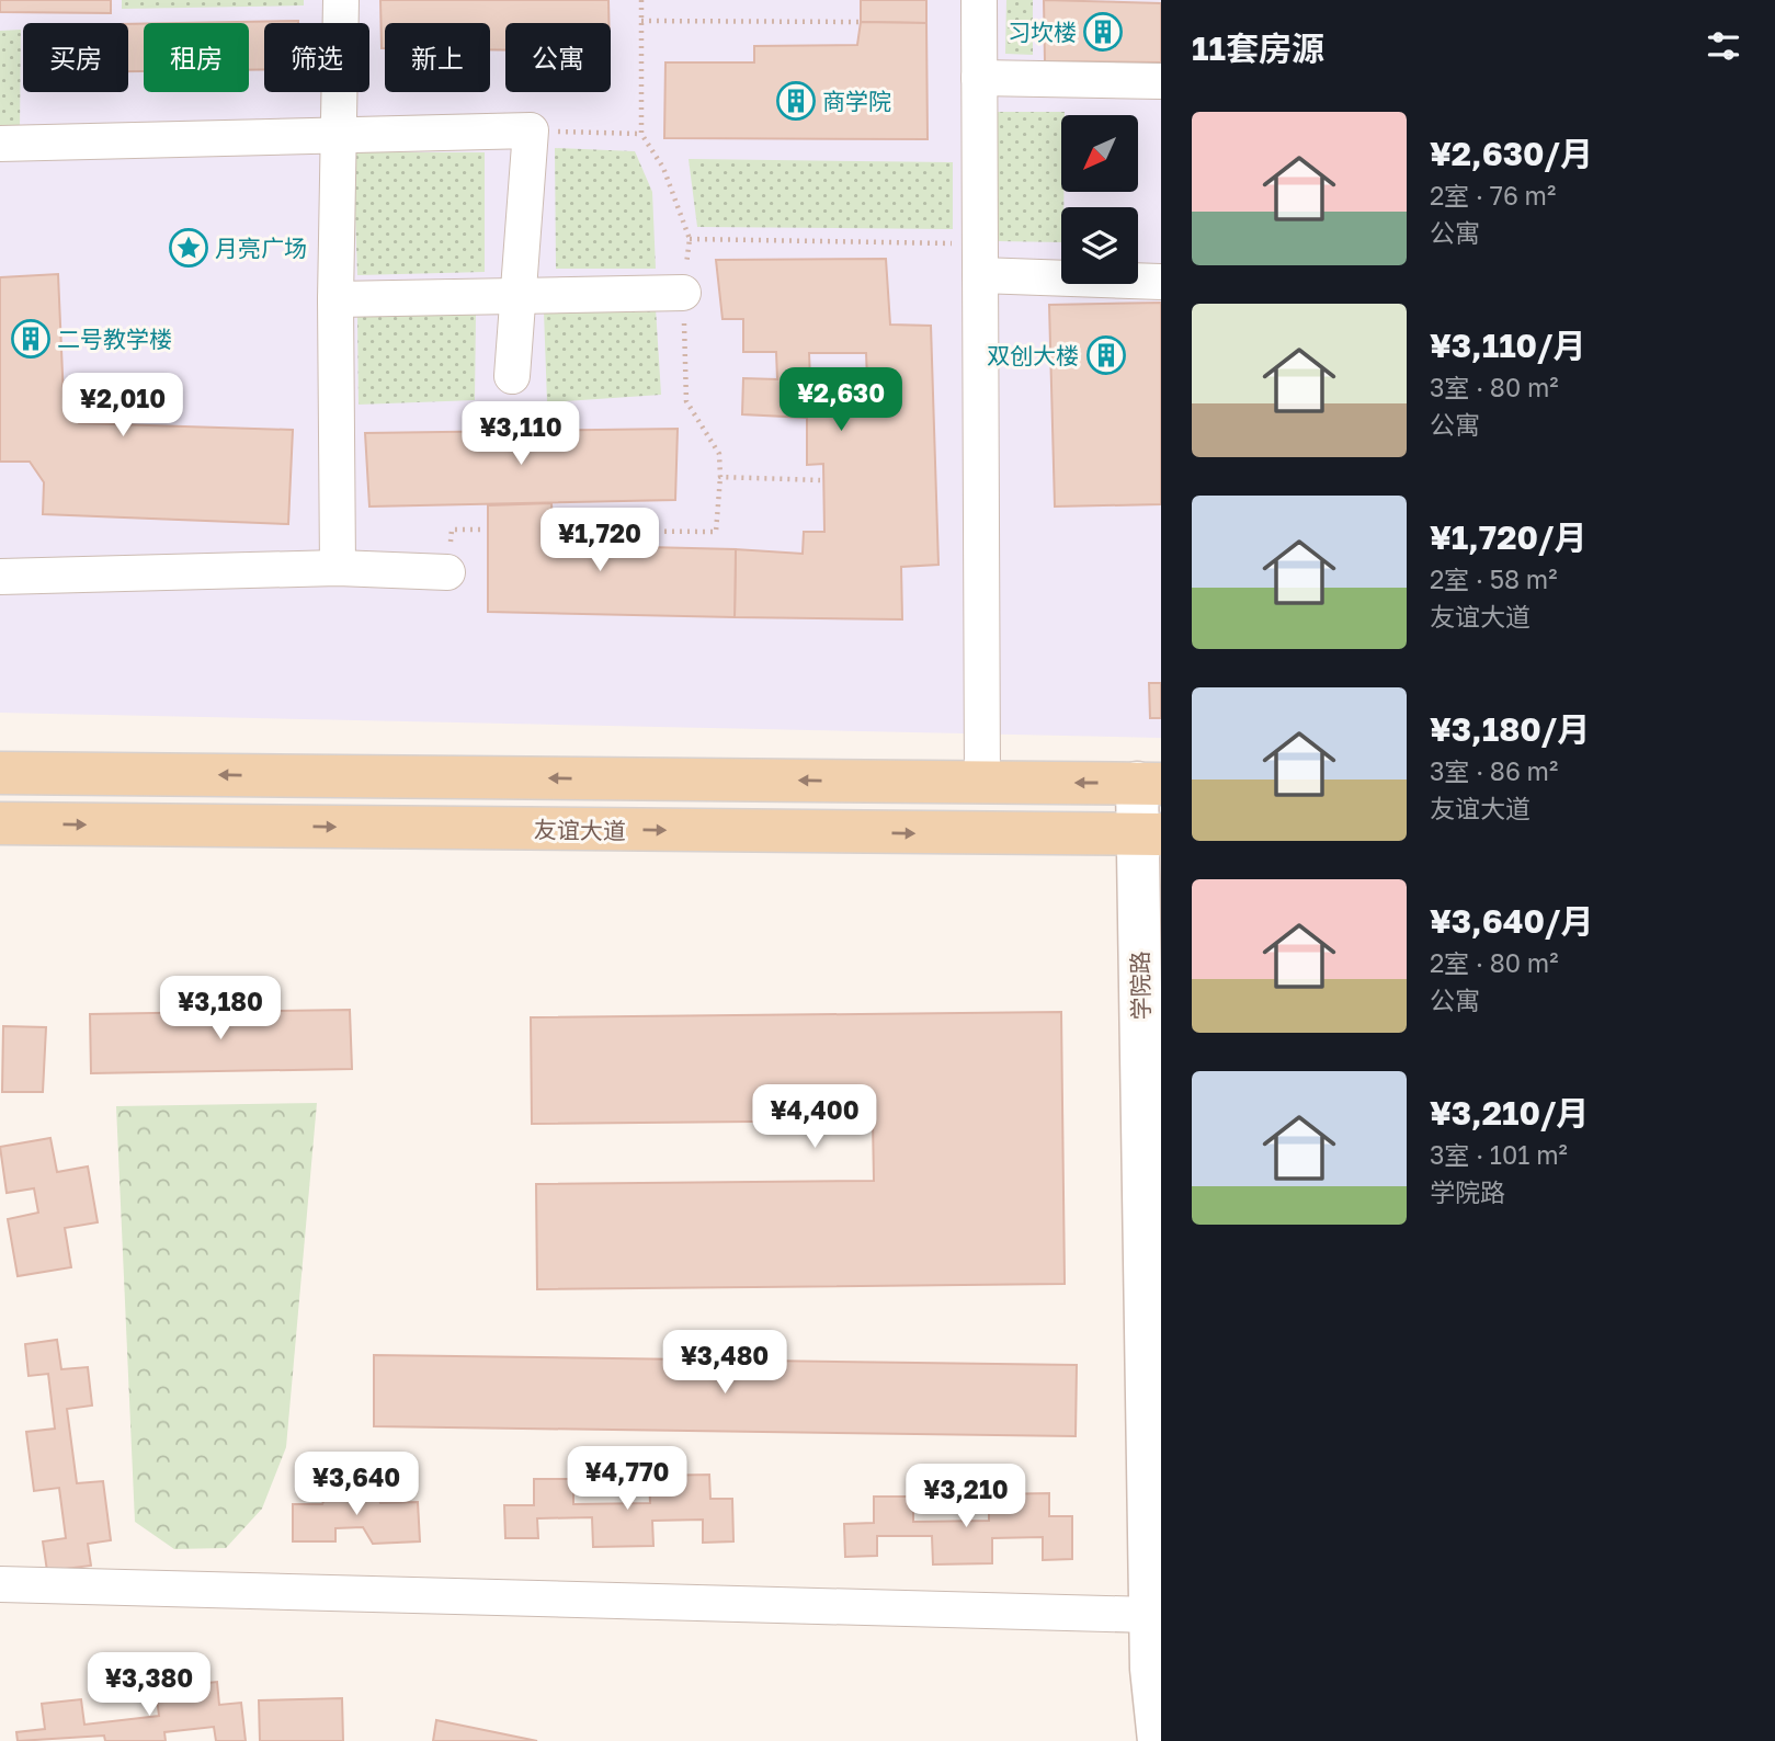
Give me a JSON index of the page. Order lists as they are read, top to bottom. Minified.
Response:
{"streets":{"main road":["友谊大道"],"street":["学院路"]},"crossings":[["友谊大道","学院路"]],"places":{"building":["习坎楼","商学院","二号教学楼","双创大楼"],"place":["月亮广场"]},"north":"bottom left","page":{"heading":"11套房源","chip":["买房","租房","筛选","新上","公寓"],"list":[{"name":"¥2,630/月","note":"2室 · 76 m² · 公寓"},{"name":"¥3,110/月","note":"3室 · 80 m² · 公寓"},{"name":"¥1,720/月","note":"2室 · 58 m² · 友谊大道"},{"name":"¥3,180/月","note":"3室 · 86 m² · 友谊大道"},{"name":"¥3,640/月","note":"2室 · 80 m² · 公寓"},{"name":"¥3,210/月","note":"3室 · 101 m² · 学院路"}],"price":["¥2,630","¥2,010","¥3,110","¥1,720","¥3,180","¥4,400","¥3,480","¥4,770","¥3,640","¥3,210","¥3,380"]}}
